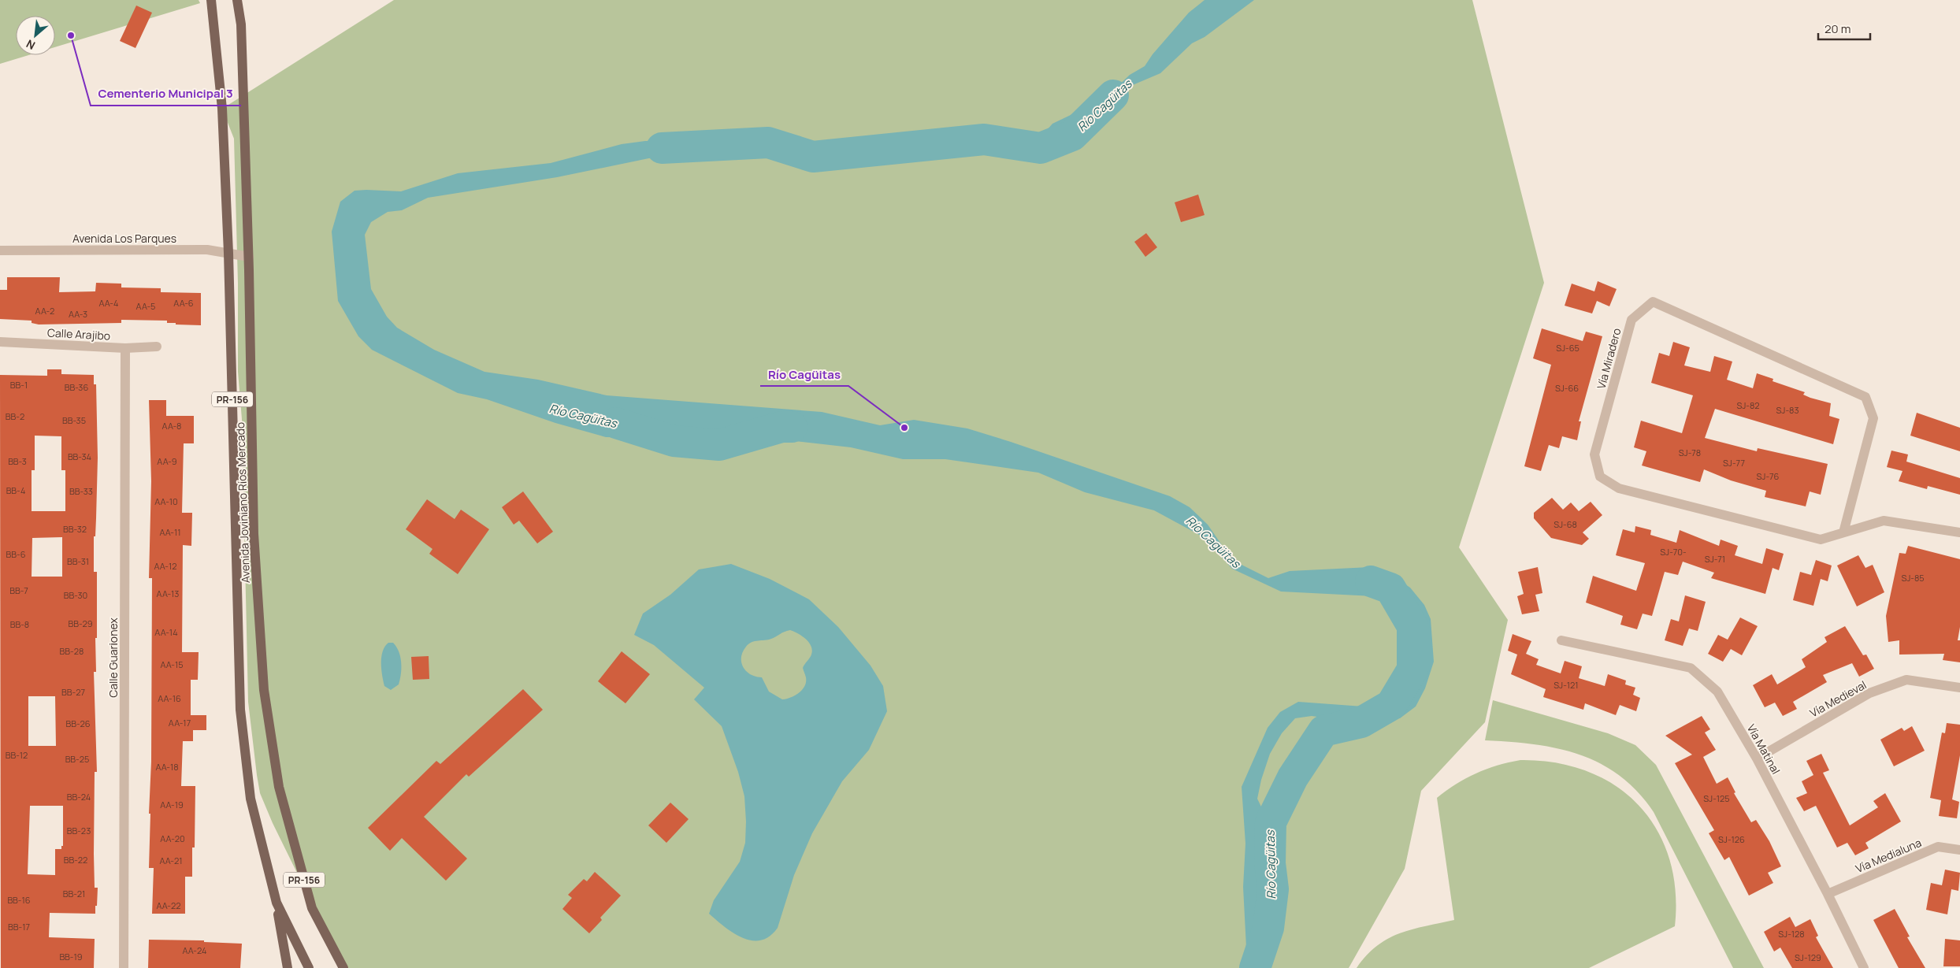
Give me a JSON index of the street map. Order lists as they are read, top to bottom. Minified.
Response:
{"streets":{"main road":["PR-156","Avenida Joviniano Ríos Mercado"],"street":["Avenida Los Parques","Calle Arajibo","Vía Miradero","Calle Guarionex","Vía Medieval","Vía Matinal","Vía Medialuna"]},"crossings":[["Avenida Los Parques","Avenida Joviniano Ríos Mercado"],["Calle Arajibo","Calle Guarionex"],["Vía Medieval","Vía Matinal"],["Vía Matinal","Vía Medialuna"]],"water":["Río Cagüitas"],"places":["Cementerio Municipal 3","Río Cagüitas"],"house_numbers":["AA-4","AA-6","AA-5","AA-2","AA-3","SJ-65","BB-1","BB-36","SJ-66","SJ-82","SJ-83","BB-2","BB-35","AA-8","SJ-78","BB-34","BB-3","AA-9","SJ-77","SJ-76","BB-4","BB-33","AA-10","SJ-68","BB-32","AA-11","SJ-70-","BB-6","SJ-71","BB-31","AA-12","SJ-85","BB-7","AA-13","BB-30","BB-29","BB-8","AA-14","BB-28","AA-15","SJ-121","BB-27","AA-16","AA-17","BB-26","BB-12","BB-25","AA-18","BB-24","SJ-125","AA-19","BB-23","AA-20","SJ-126","BB-22","AA-21","BB-21","BB-16","AA-22","BB-17","SJ-128","AA-24","BB-19","SJ-129"],"scale_bar":"20 m","north":"bottom left"}
